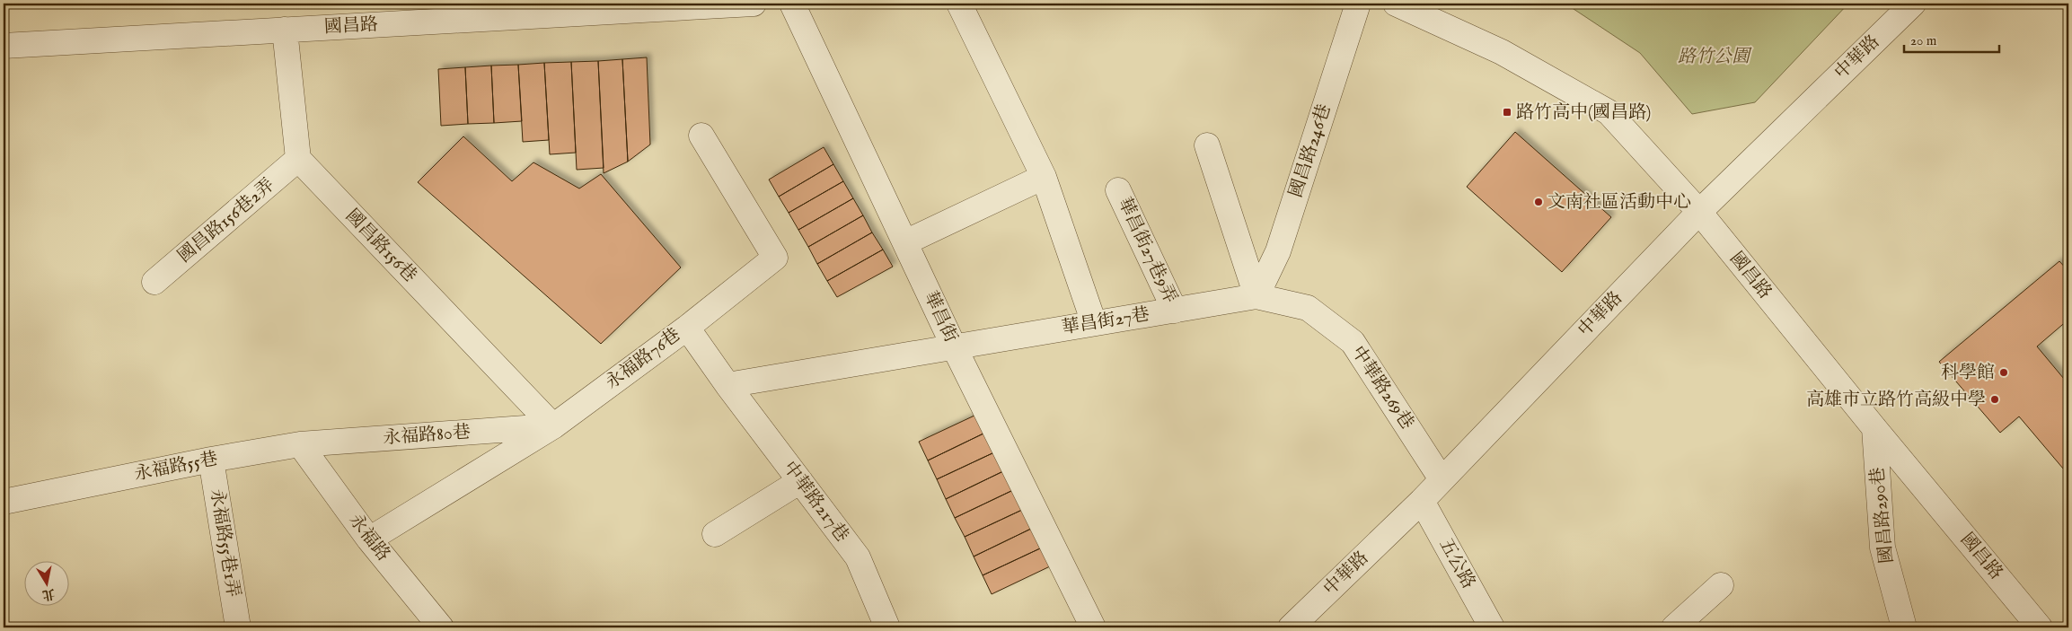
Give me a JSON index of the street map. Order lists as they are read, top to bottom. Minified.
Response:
{"streets":{"street":["國昌路","中華路","國昌路246巷","國昌路156巷2弄","國昌路156巷","華昌街27巷9弄","華昌街","華昌街27巷","永福路76巷","中華路269巷","永福路80巷","永福路55巷","中華路217巷","國昌路290巷","永福路","永福路55巷1弄","五公路"]},"crossings":[["國昌路","中華路"],["國昌路","國昌路290巷"],["中華路","中華路269巷"],["中華路","五公路"],["國昌路246巷","華昌街27巷"],["國昌路246巷","中華路269巷"],["國昌路156巷2弄","國昌路156巷"],["國昌路156巷","永福路76巷"],["國昌路156巷","永福路80巷"],["華昌街27巷9弄","華昌街27巷"],["華昌街","華昌街27巷"],["華昌街27巷","中華路269巷"],["永福路76巷","永福路80巷"],["永福路76巷","中華路217巷"],["永福路76巷","永福路"],["永福路80巷","永福路55巷"],["永福路80巷","永福路"],["永福路55巷","永福路"],["永福路55巷","永福路55巷1弄"]],"parks":["路竹公園"],"places":{"transit":["路竹高中(國昌路)"],"other":["文南社區活動中心","科學館","高雄市立路竹高級中學"]},"scale_bar":"20 m","north":"bottom"}
